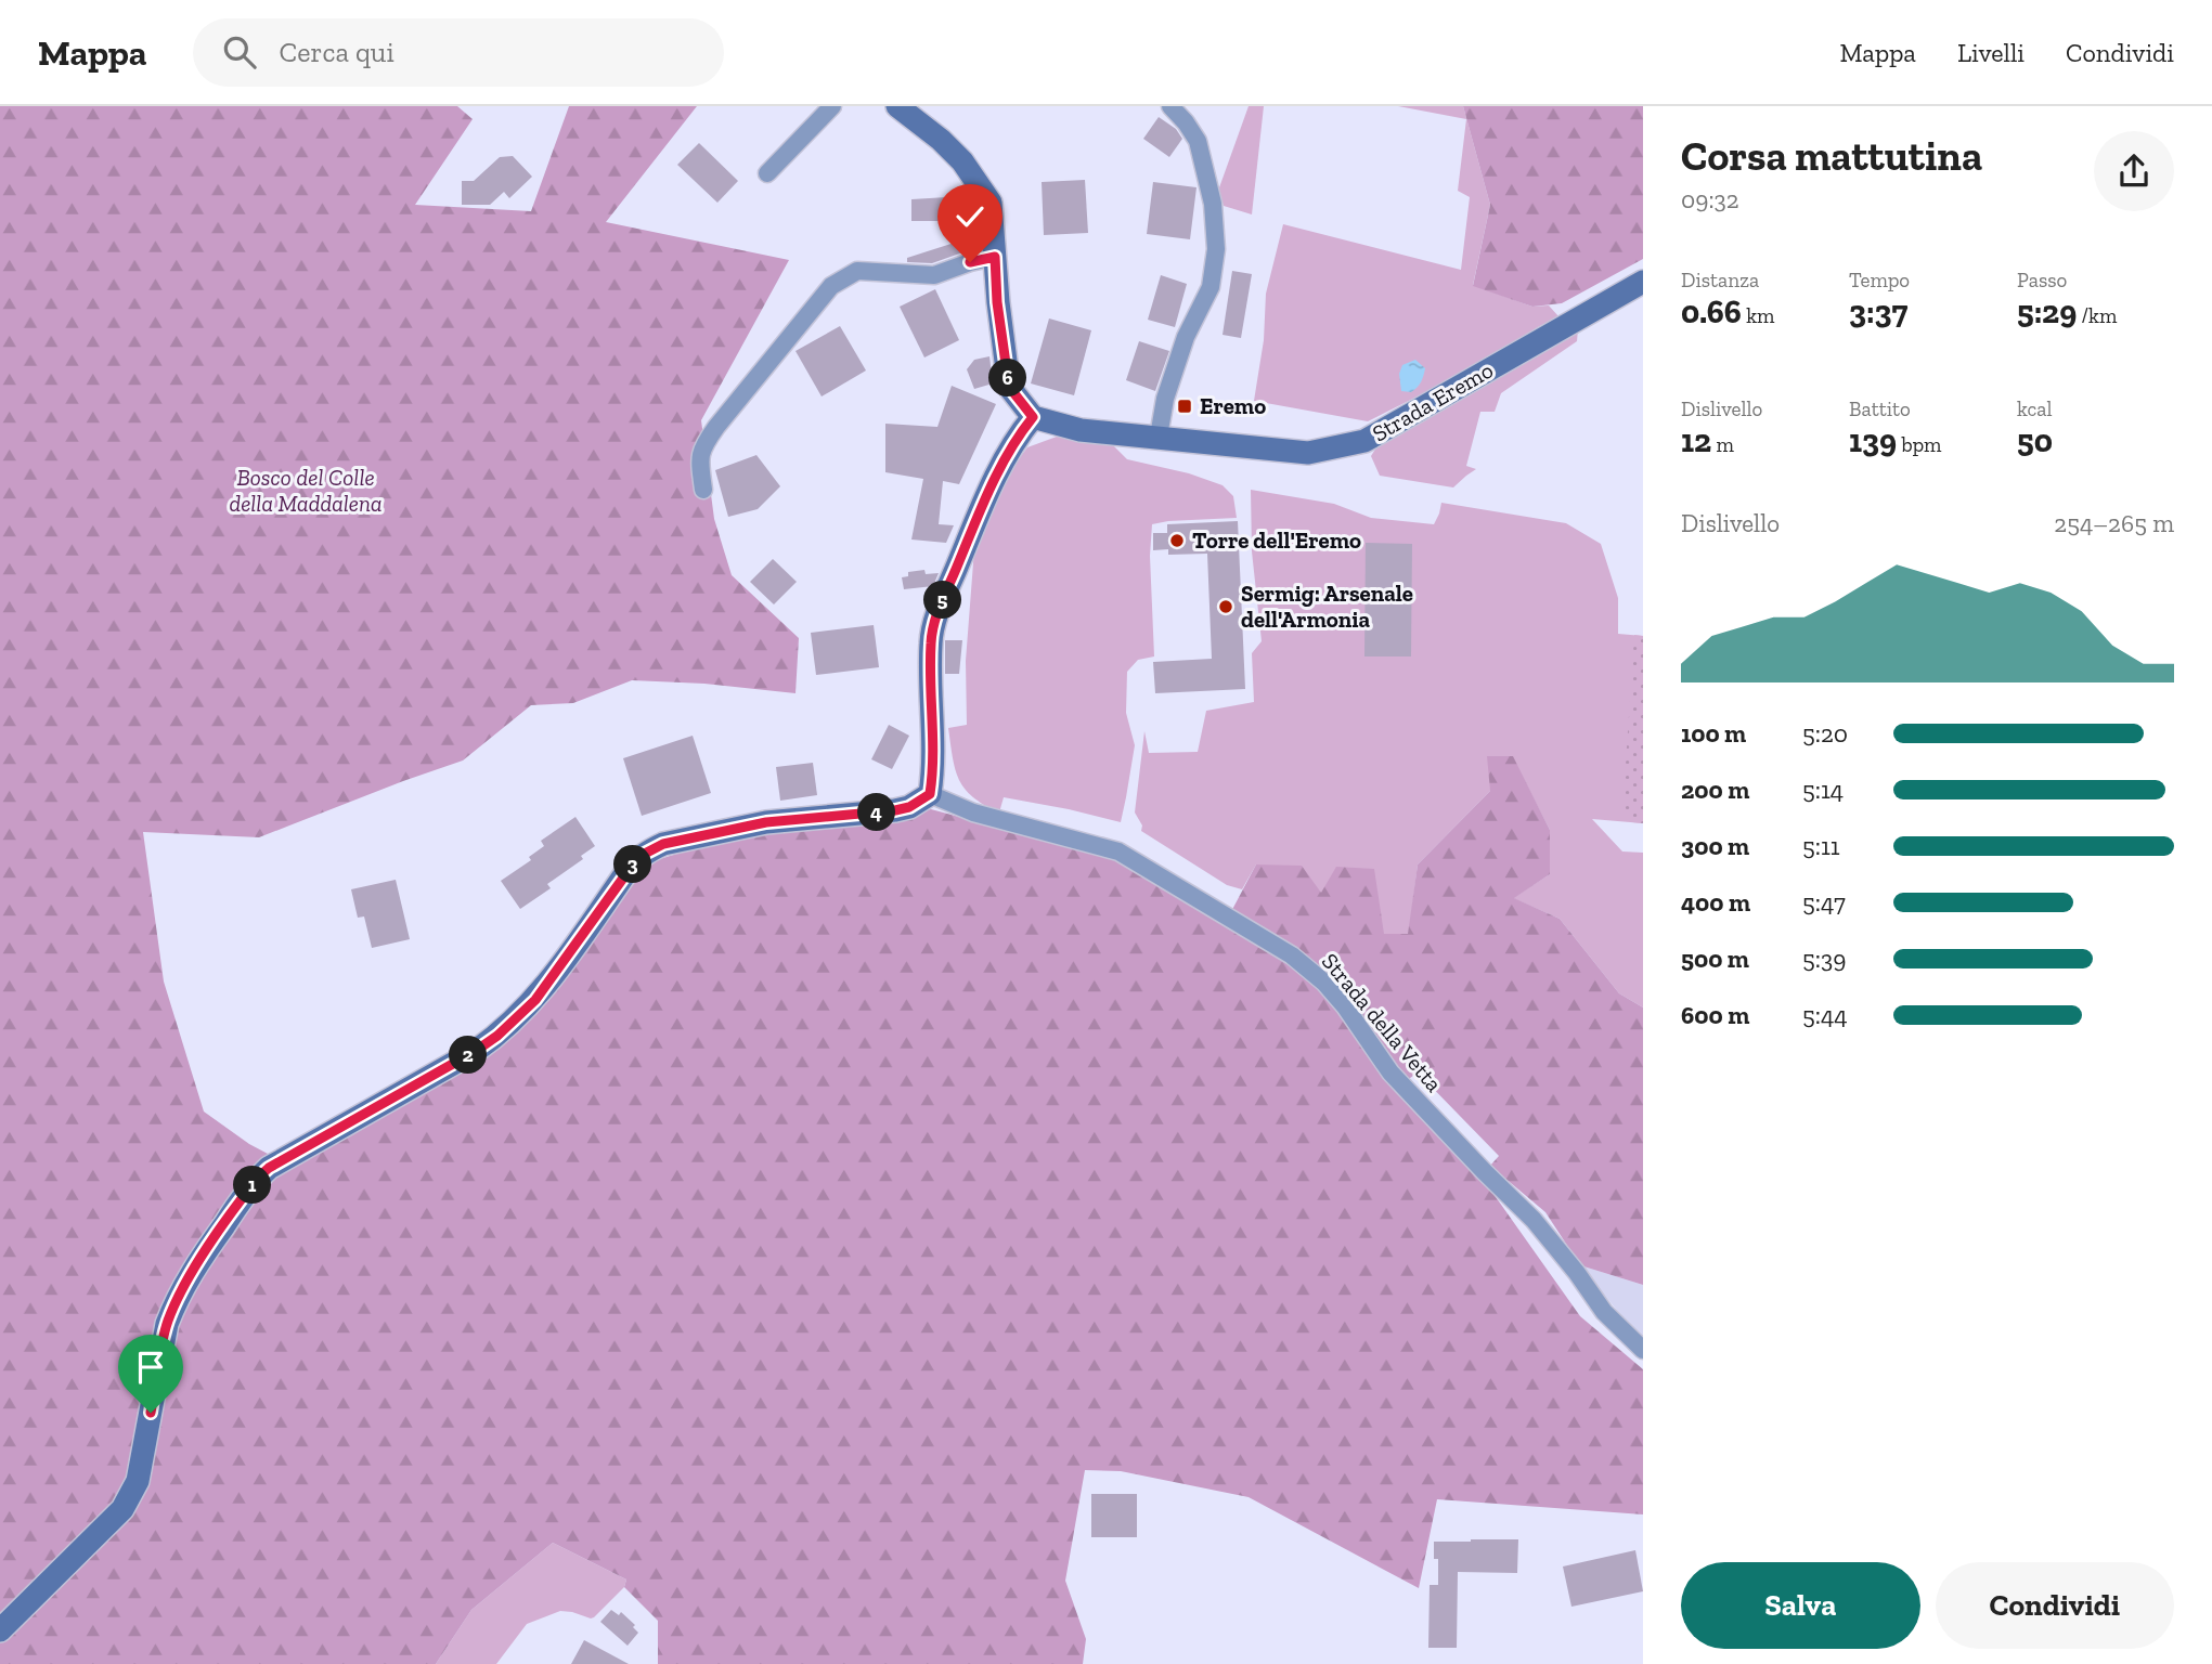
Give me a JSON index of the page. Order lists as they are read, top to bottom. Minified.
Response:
{"streets":{"street":["Strada Eremo","Strada della Vetta"]},"parks":["Bosco del Colle della Maddalena"],"places":{"transit":["Eremo"],"other":["Torre dell'Eremo","Sermig: Arsenale dell'Armonia"]},"page":{"header":"Mappa","search":"Cerca qui","nav":["Mappa","Livelli","Condividi"],"heading":["Corsa mattutina","09:32"],"stats":[["Distanza","0.66 km"],["Tempo","3:37"],["Passo","5:29 /km"],["Dislivello","12 m"],["Battito","139 bpm"],["kcal","50"]],"pins":["6","5","4","3","2","1"],"chart":["Dislivello","254–265 m"],"list":[{"name":"100 m","note":"5:20"},{"name":"200 m","note":"5:14"},{"name":"300 m","note":"5:11"},{"name":"400 m","note":"5:47"},{"name":"500 m","note":"5:39"},{"name":"600 m","note":"5:44"}],"buttons":["Salva","Condividi"]}}
